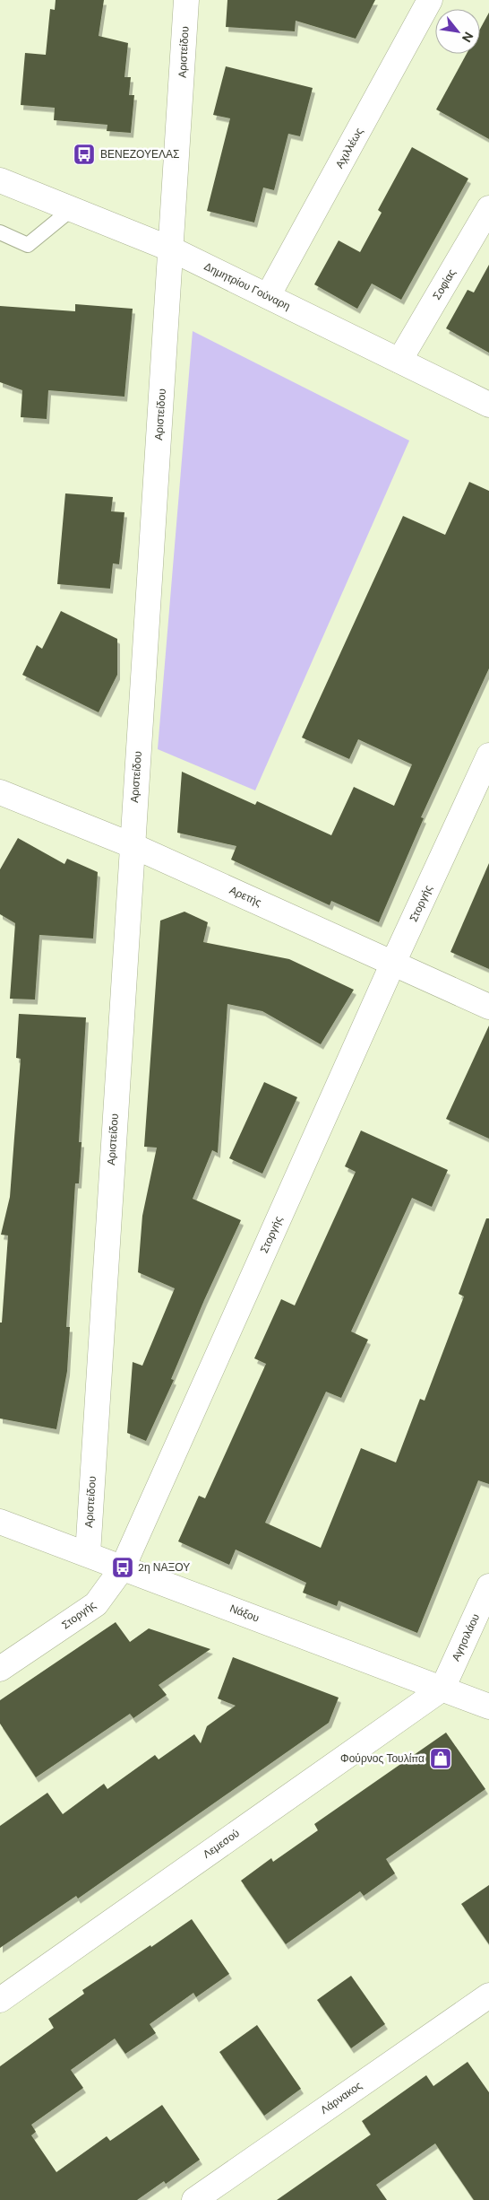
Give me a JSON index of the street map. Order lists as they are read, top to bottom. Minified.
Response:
{"streets":{"street":["Αριστείδου","Αχιλλέως","Σοφίας","Δημητρίου Γούναρη","Αρετής","Στοργής","Νάξου","Αγησιλάου","Λεμεσού","Λάρνακος"]},"crossings":[["Αριστείδου","Δημητρίου Γούναρη"],["Αριστείδου","Αρετής"],["Αριστείδου","Νάξου"],["Αχιλλέως","Δημητρίου Γούναρη"],["Σοφίας","Δημητρίου Γούναρη"],["Αρετής","Στοργής"],["Στοργής","Νάξου"],["Νάξου","Αγησιλάου"],["Νάξου","Λεμεσού"],["Αγησιλάου","Λεμεσού"]],"places":{"bus stop":["ΒΕΝΕΖΟΥΕΛΑΣ","2η ΝΑΞΟΥ"],"shop":["Φούρνος Τουλίπα"]},"north":"bottom right"}
